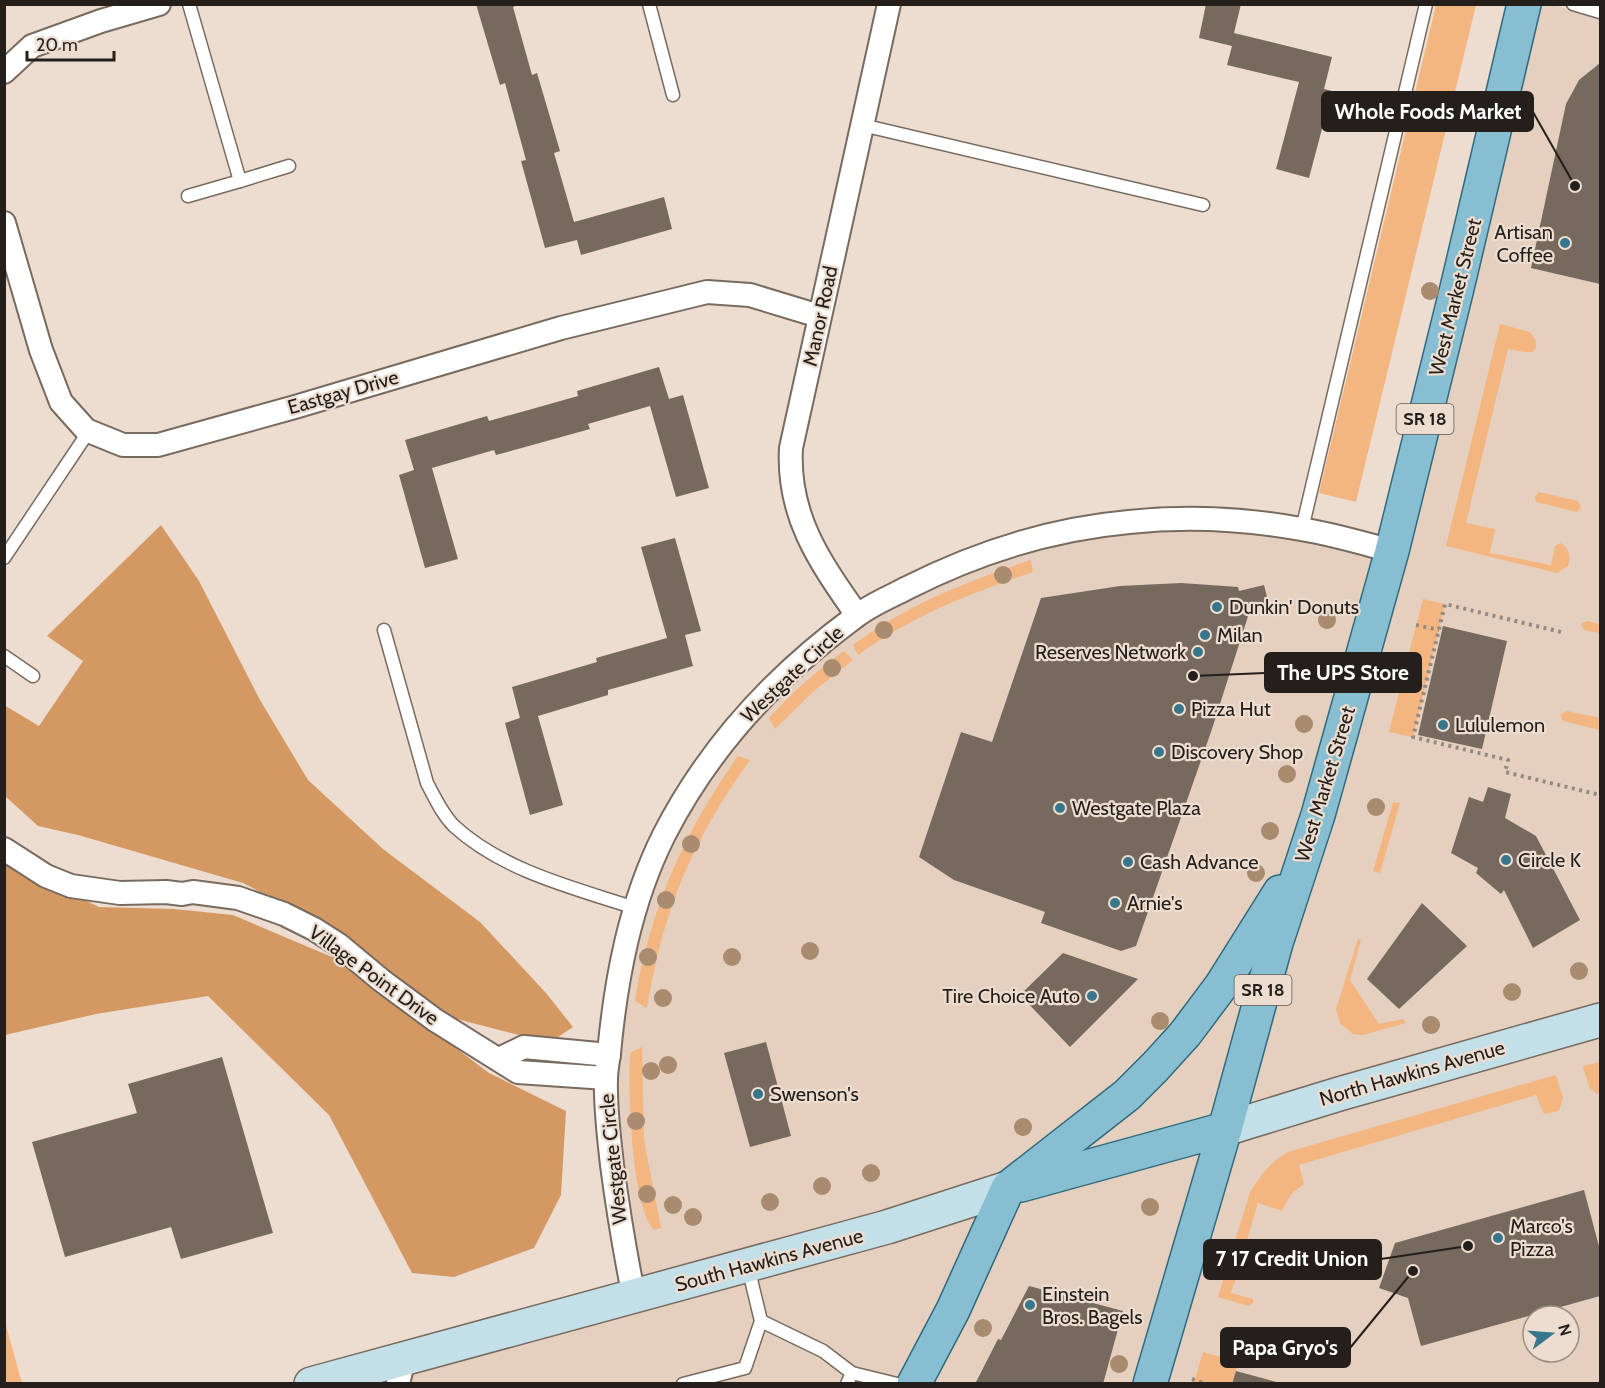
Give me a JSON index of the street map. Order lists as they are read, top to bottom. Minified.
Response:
{"streets":{"main road":["West Market Street","SR 18","North Hawkins Avenue","South Hawkins Avenue"],"street":["Manor Road","Eastgay Drive","Westgate Circle","Village Point Drive"]},"crossings":[["West Market Street","Westgate Circle"],["West Market Street","North Hawkins Avenue"],["West Market Street","South Hawkins Avenue"],["Manor Road","Eastgay Drive"],["Manor Road","Westgate Circle"],["Westgate Circle","Village Point Drive"],["Westgate Circle","South Hawkins Avenue"],["North Hawkins Avenue","South Hawkins Avenue"]],"places":["Whole Foods Market","Artisan Coffee","Dunkin' Donuts","Milan","Reserves Network","The UPS Store","Pizza Hut","Lululemon","Discovery Shop","Westgate Plaza","Circle K","Cash Advance","Arnie's","Tire Choice Auto","Swenson's","Marco's Pizza","7 17 Credit Union","Papa Gryo's","Einstein Bros. Bagels"],"scale_bar":"20 m","north":"right"}
